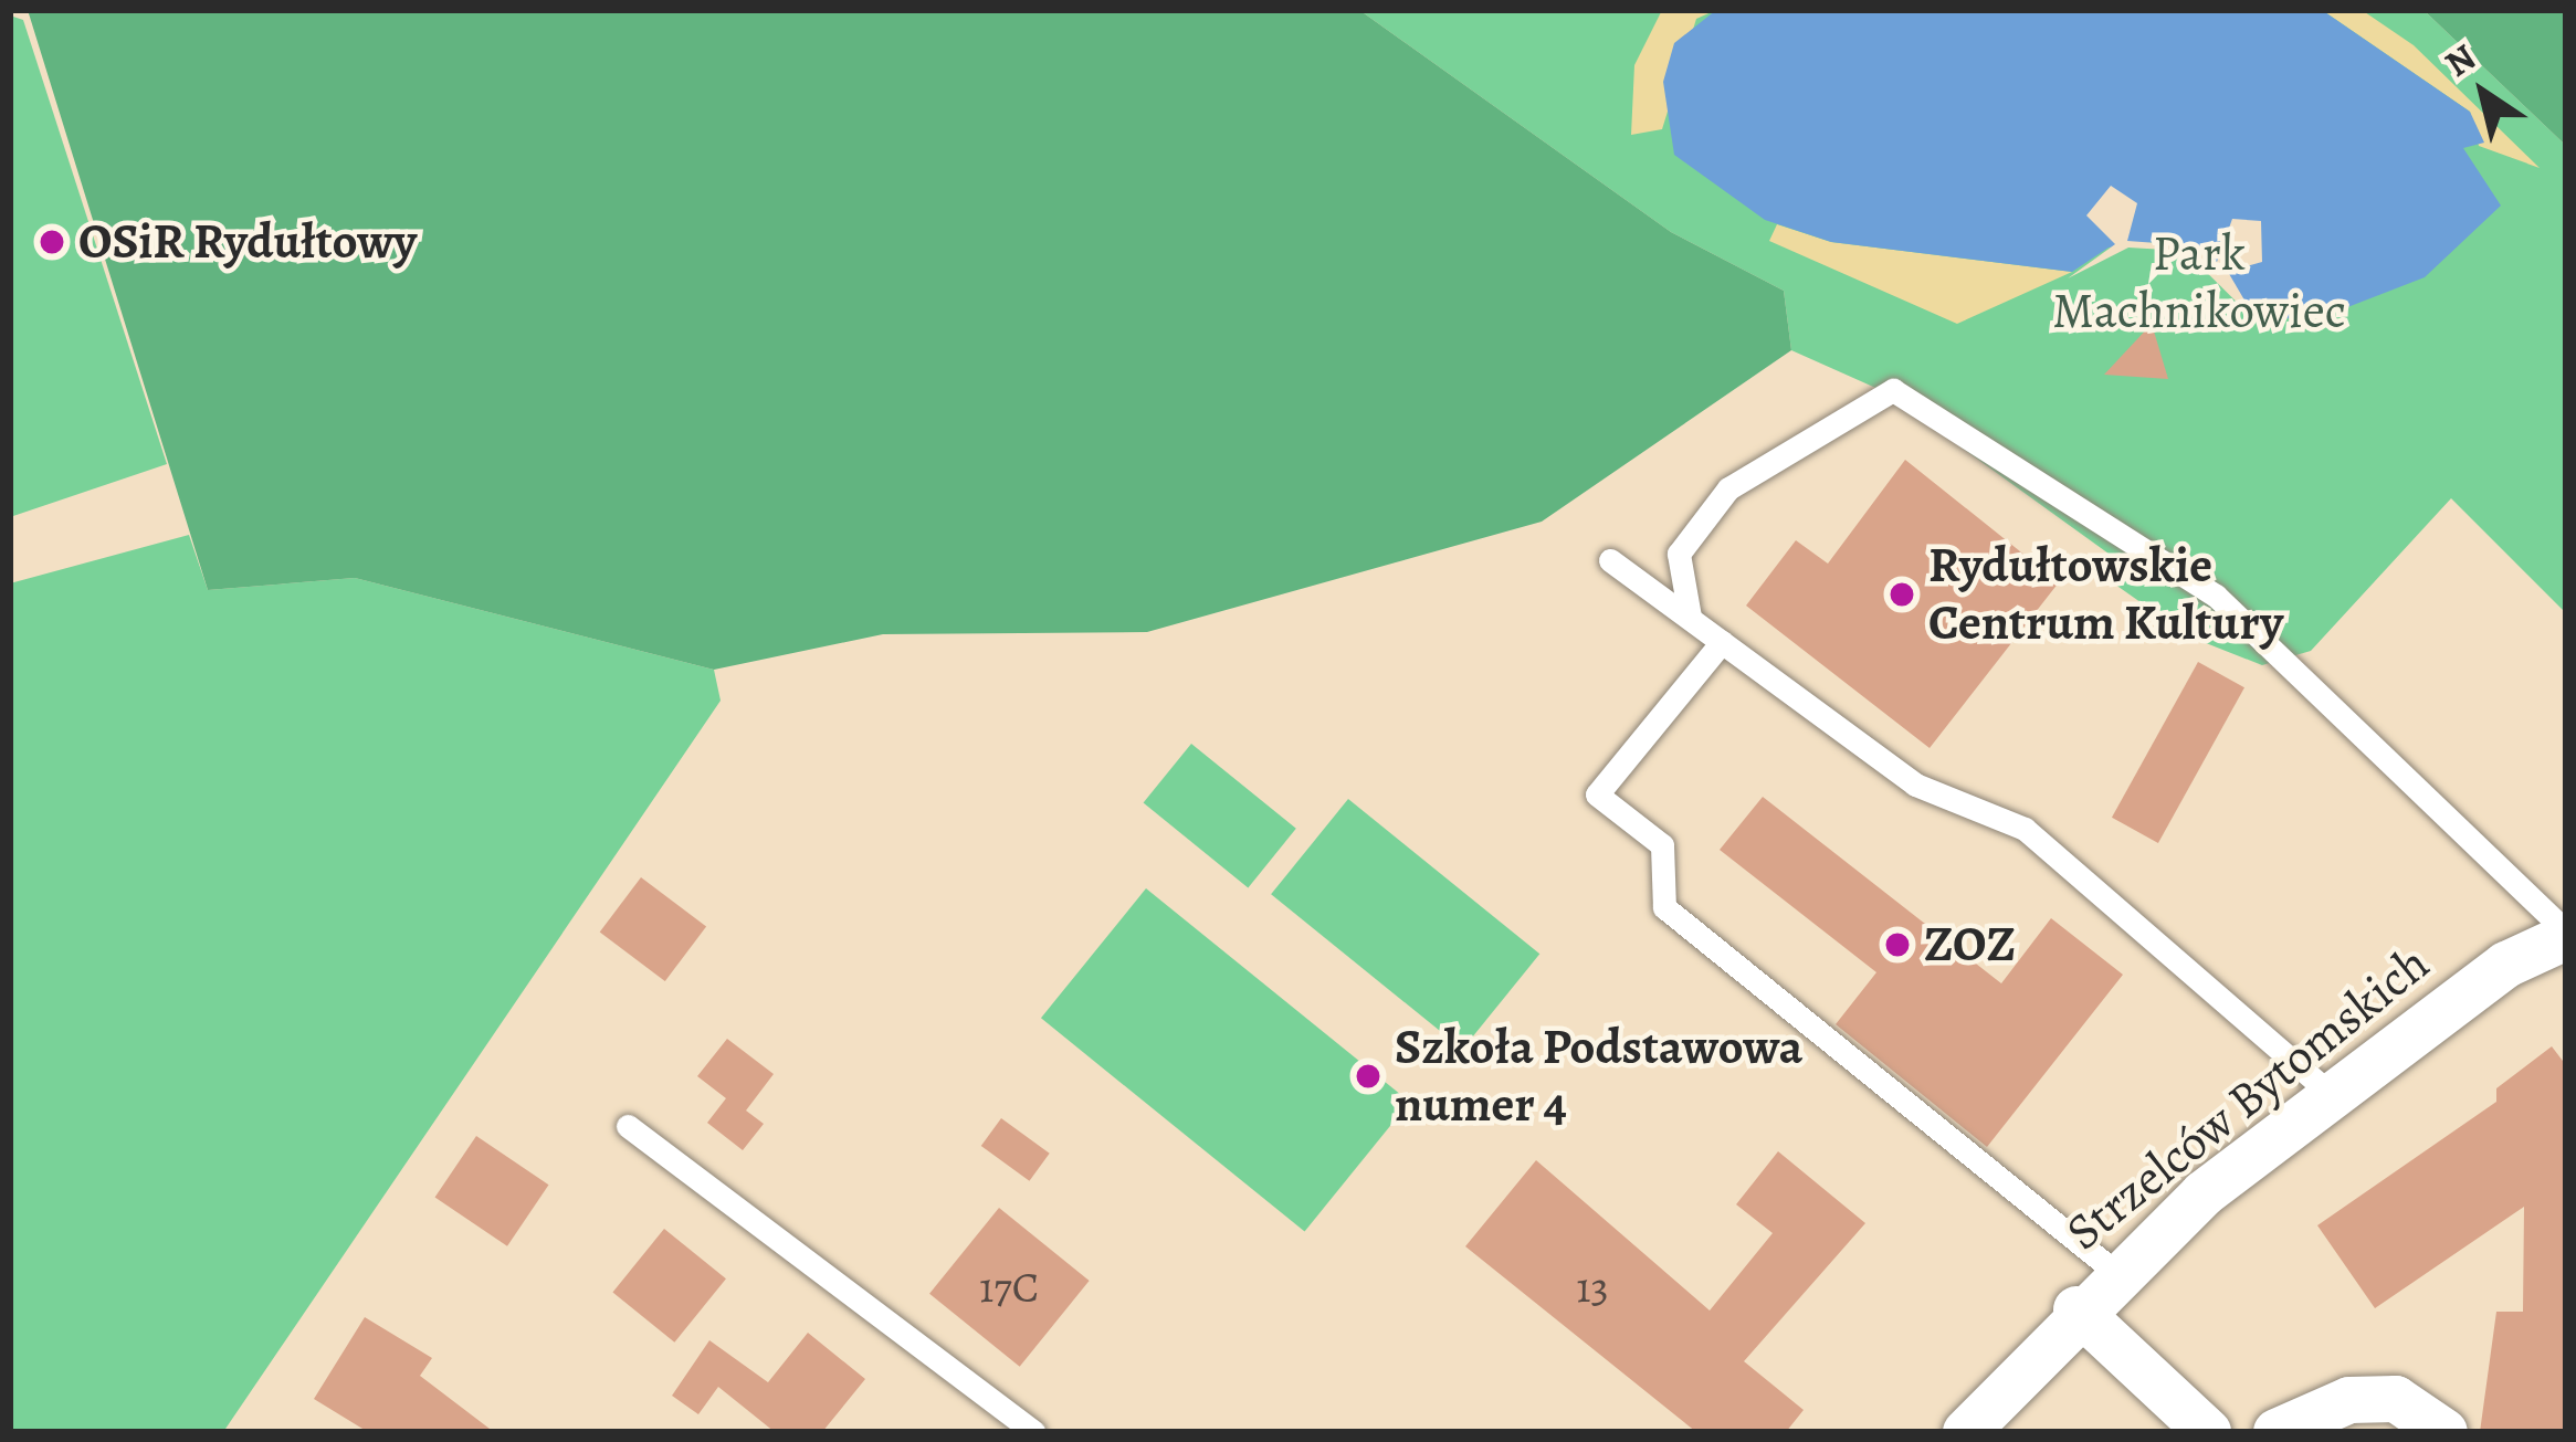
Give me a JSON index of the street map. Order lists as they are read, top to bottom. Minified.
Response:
{"streets":{"street":["Strzelców Bytomskich"]},"parks":["Park Machnikowiec"],"places":["OSiR Rydułtowy","Rydułtowskie Centrum Kultury","ZOZ","Szkoła Podstawowa numer 4"],"house_numbers":["17C","13"],"north":"top left"}
